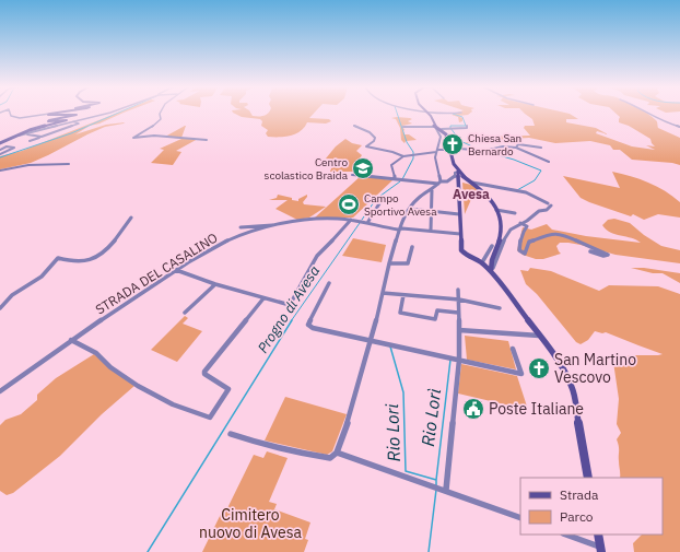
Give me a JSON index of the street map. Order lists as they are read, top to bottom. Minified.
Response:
{"streets":{"street":["STRADA DEL CASALINO"]},"districts":["Avesa"],"water":["Progno di Avesa","Rio Lorì","Rio Lori"],"parks":["Cimitero nuovo di Avesa"],"places":{"church":["Chiesa San Bernardo","San Martino Vescovo"],"school or university":["Centro scolastico Braida"],"sports":["Campo Sportivo Avesa"],"public building":["Poste Italiane"]},"legend":["Strada","Parco"]}
